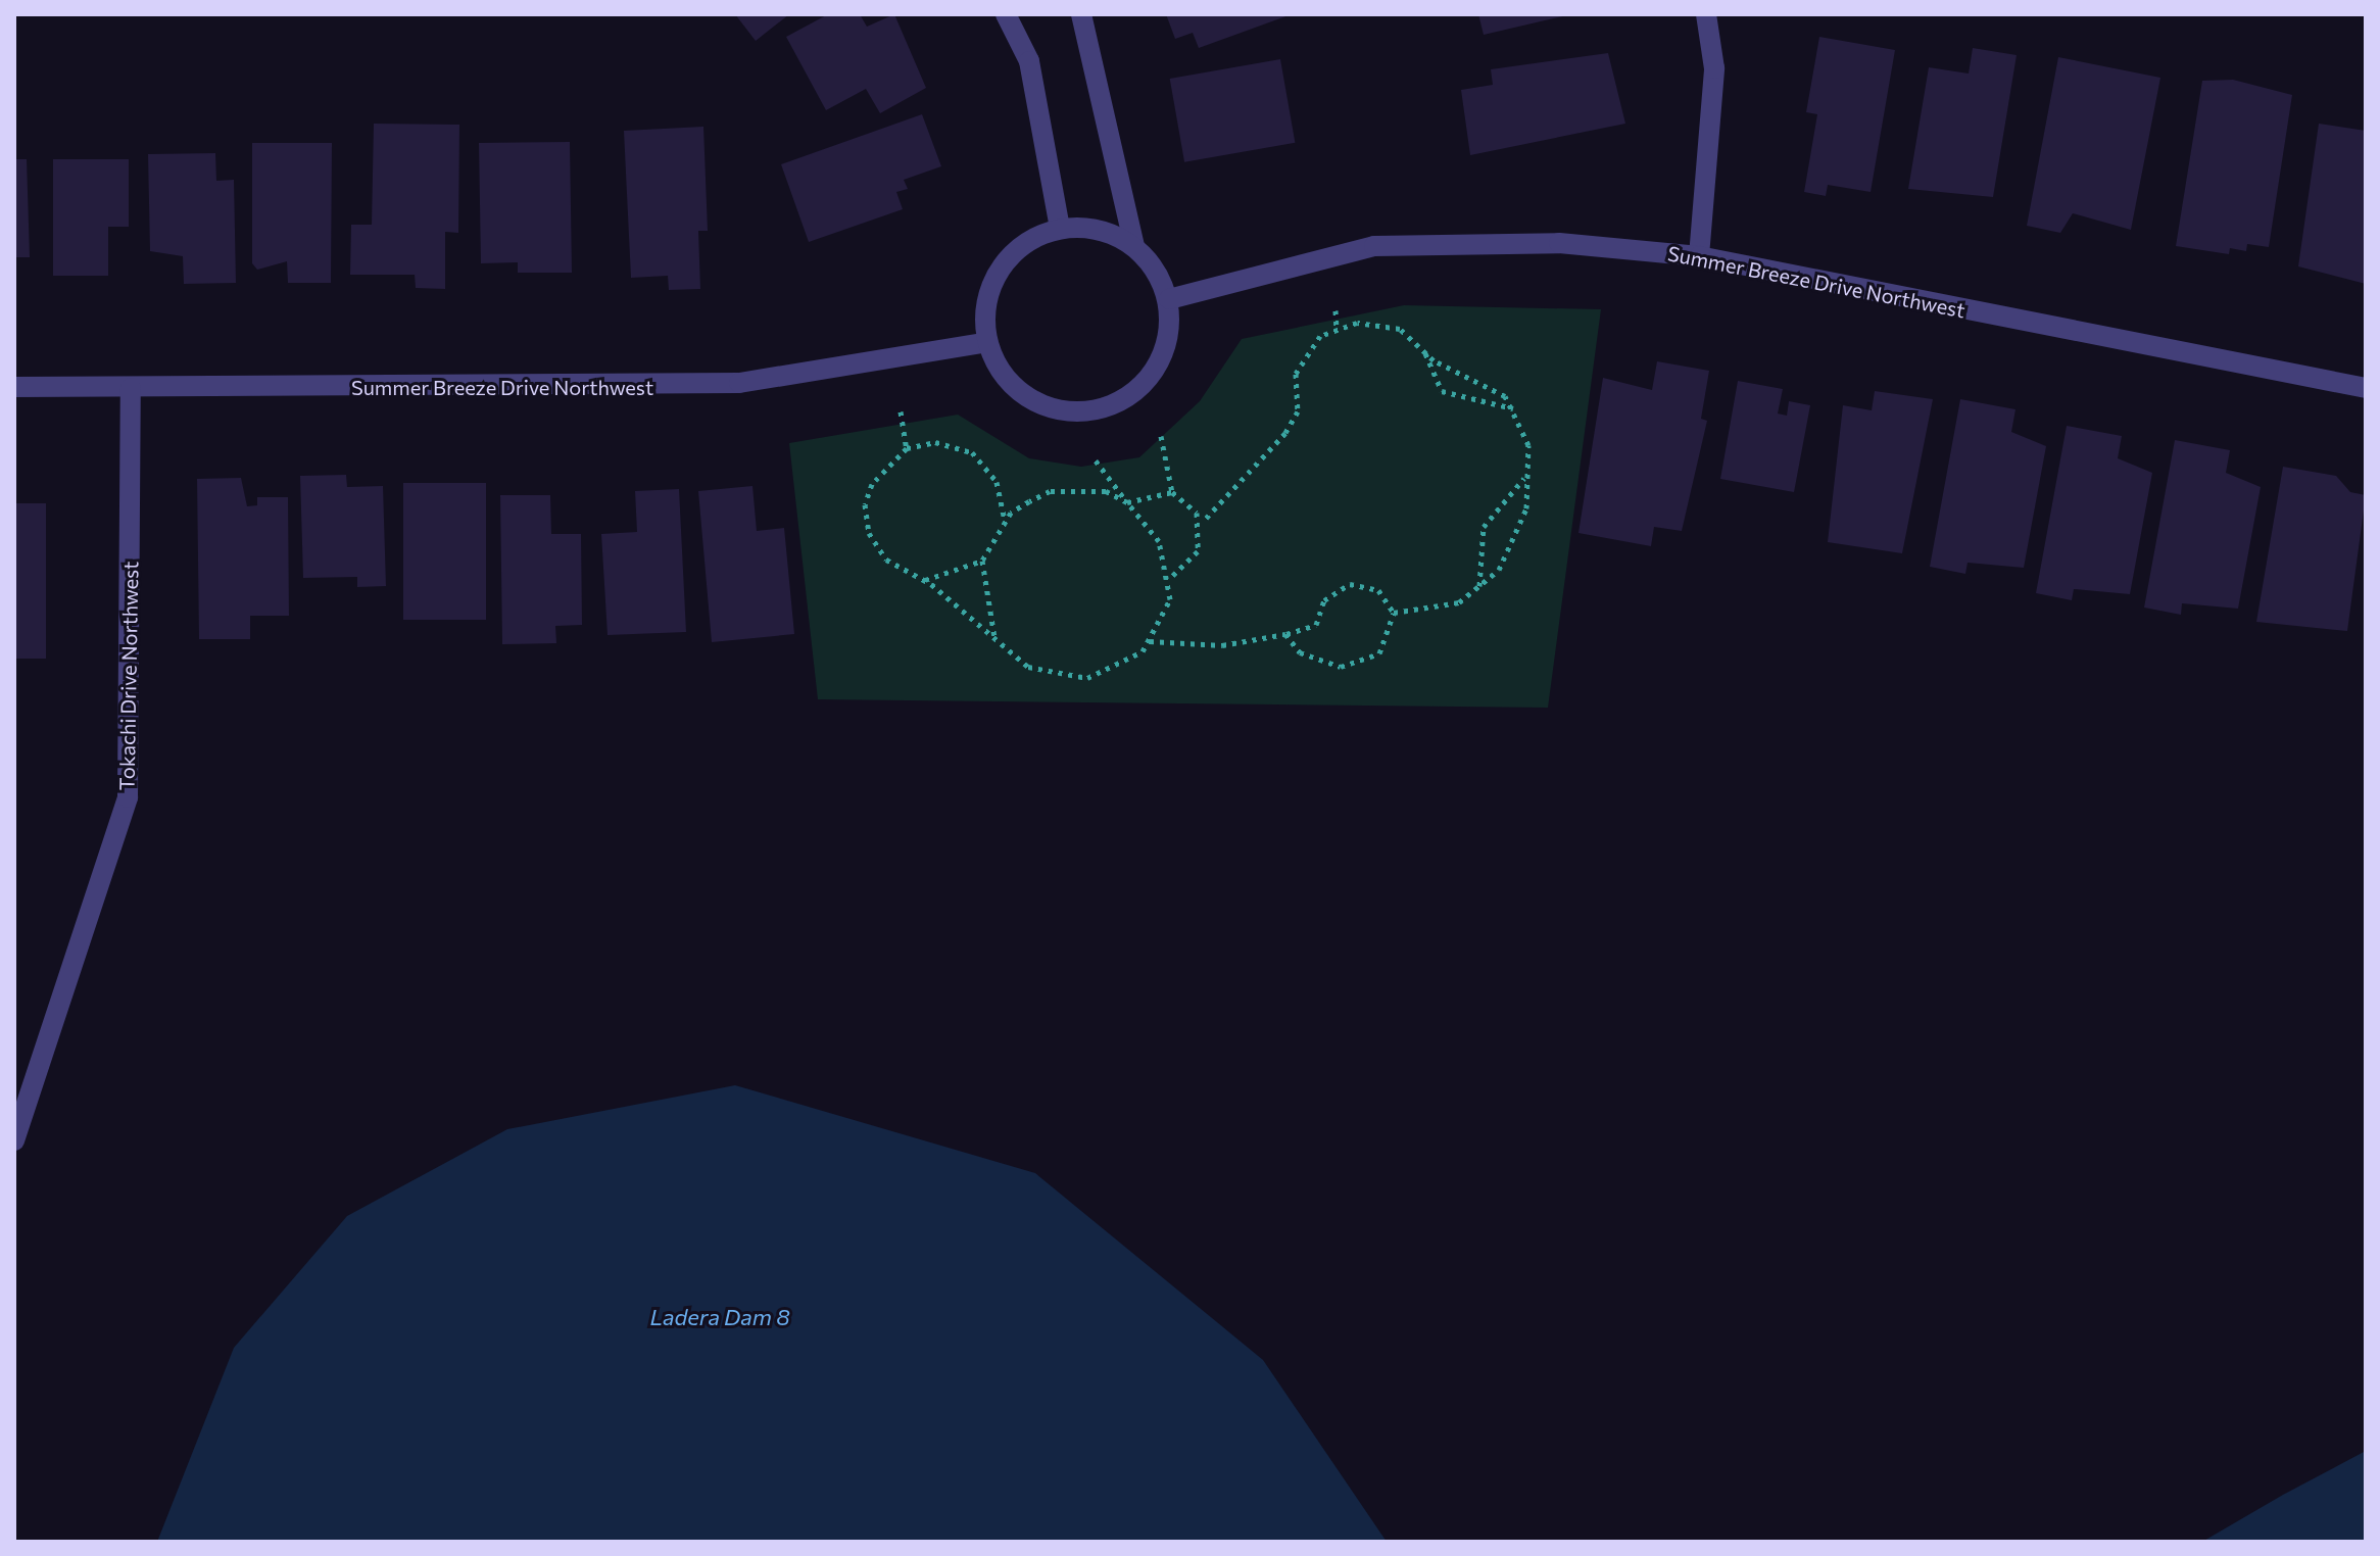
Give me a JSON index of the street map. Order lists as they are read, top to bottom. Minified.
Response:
{"streets":{"street":["Summer Breeze Drive Northwest","Tokachi Drive Northwest"]},"crossings":[["Summer Breeze Drive Northwest","Tokachi Drive Northwest"]],"water":["Ladera Dam 8"]}
